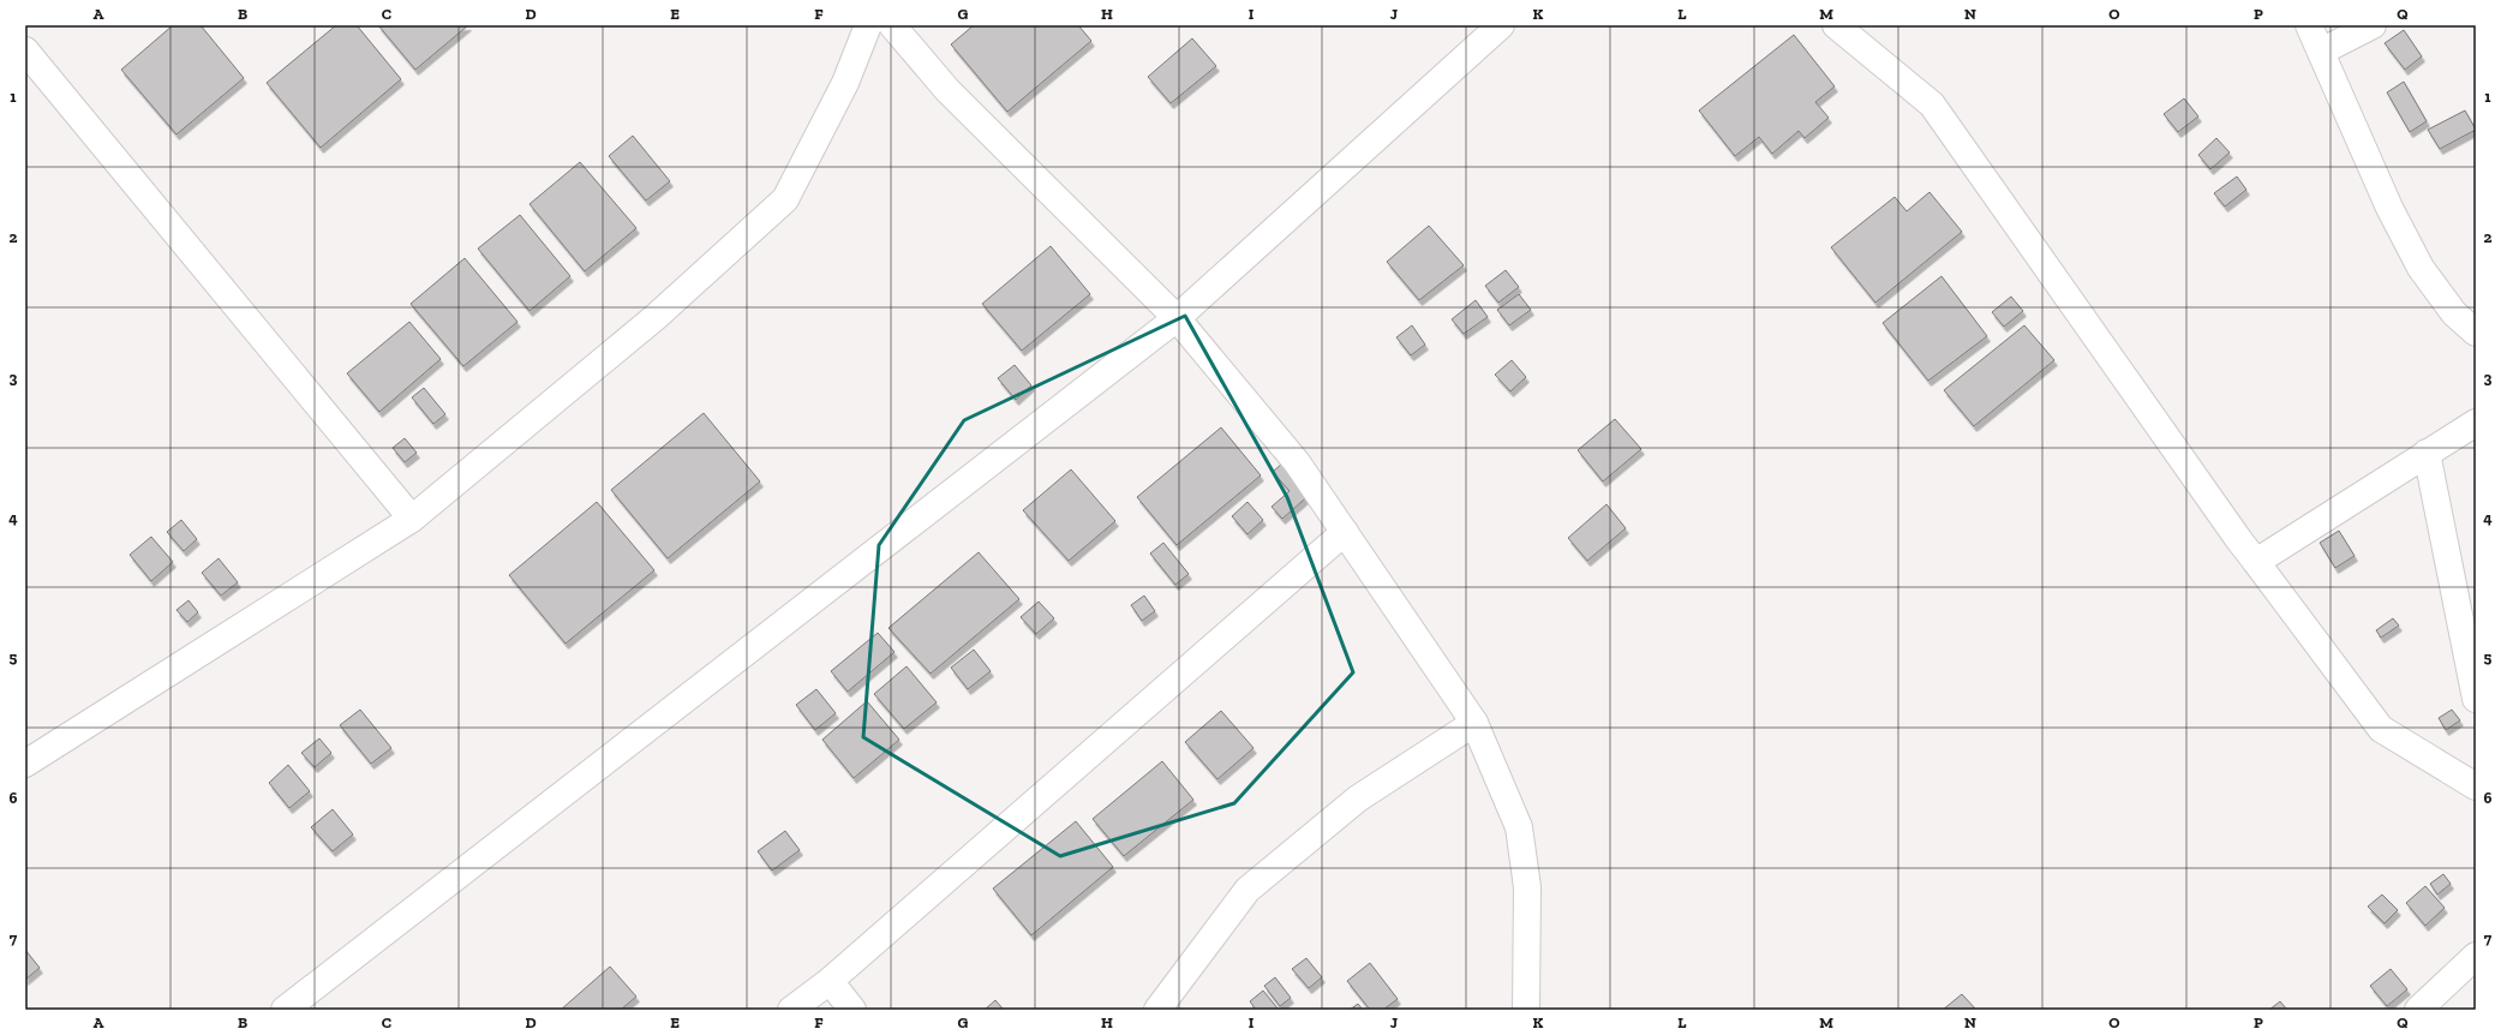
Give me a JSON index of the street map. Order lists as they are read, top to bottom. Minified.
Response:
{"grid":{"columns":["A","B","C","D","E","F","G","H","I","J","K","L","M","N","O","P","Q"],"rows":["1","2","3","4","5","6","7"]}}
